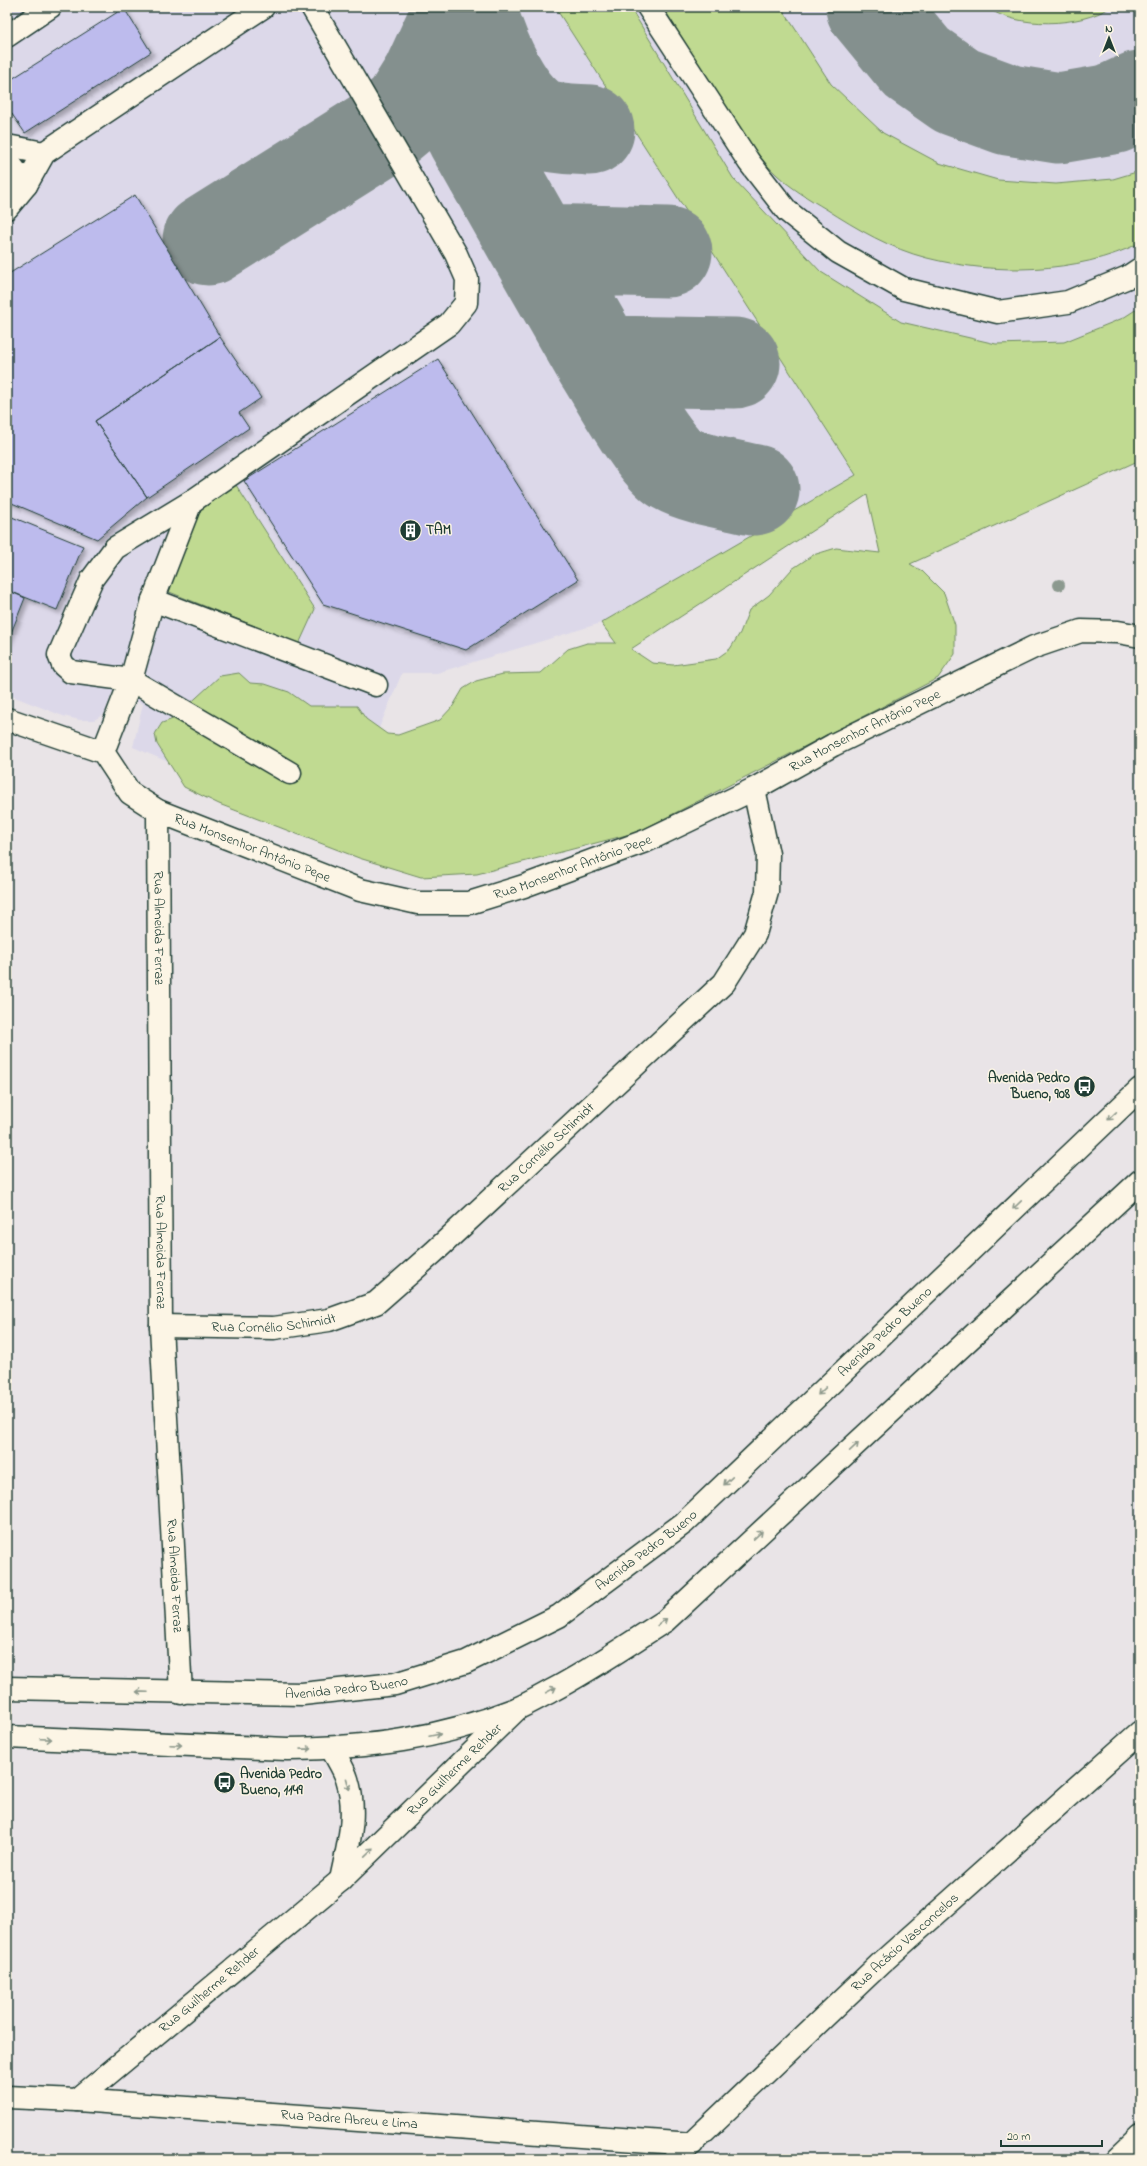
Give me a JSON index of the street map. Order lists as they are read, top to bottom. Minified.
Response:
{"streets":{"street":["Rua Monsenhor Antônio Pepe","Rua Almeida Ferraz","Rua Cornélio Schimidt","Avenida Pedro Bueno","Rua Guilherme Rehder","Rua Acácio Vasconcelos","Rua Padre Abreu e Lima"]},"crossings":[["Rua Monsenhor Antônio Pepe","Rua Almeida Ferraz"],["Rua Monsenhor Antônio Pepe","Rua Cornélio Schimidt"],["Rua Almeida Ferraz","Rua Cornélio Schimidt"],["Rua Almeida Ferraz","Avenida Pedro Bueno"],["Rua Guilherme Rehder","Rua Padre Abreu e Lima"],["Rua Acácio Vasconcelos","Rua Padre Abreu e Lima"]],"one_way":["Rua Guilherme Rehder"],"places":{"building":["TAM"],"bus stop":["Avenida Pedro Bueno, 908","Avenida Pedro Bueno, 1149"]},"scale_bar":"20 m","north":"top"}
